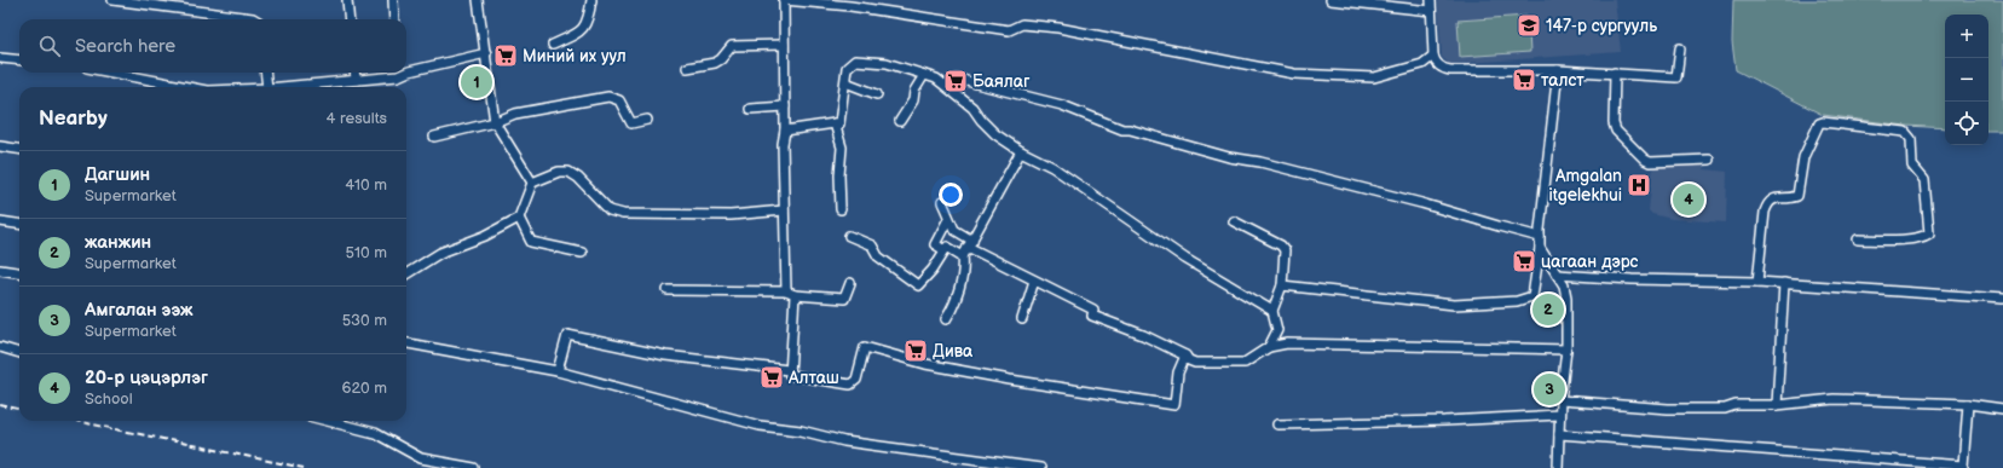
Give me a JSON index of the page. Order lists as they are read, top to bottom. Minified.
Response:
{"places":{"school or university":["147-р сургууль"],"supermarket":["Миний их уул","талст","Баялаг","цагаан дэрс","Дива","Алташ"],"hospital":["Amgalan itgelekhui"]},"page":{"map_buttons":["+","−"],"search":"Search here","pins":["1","4","2","3"],"heading":["Nearby","4 results"],"list":[{"mark":"1","name":"Дагшин","note":"Supermarket","value":"410 m"},{"mark":"2","name":"жанжин","note":"Supermarket","value":"510 m"},{"mark":"3","name":"Амгалан ээж","note":"Supermarket","value":"530 m"},{"mark":"4","name":"20-р цэцэрлэг","note":"School","value":"620 m"}]}}
